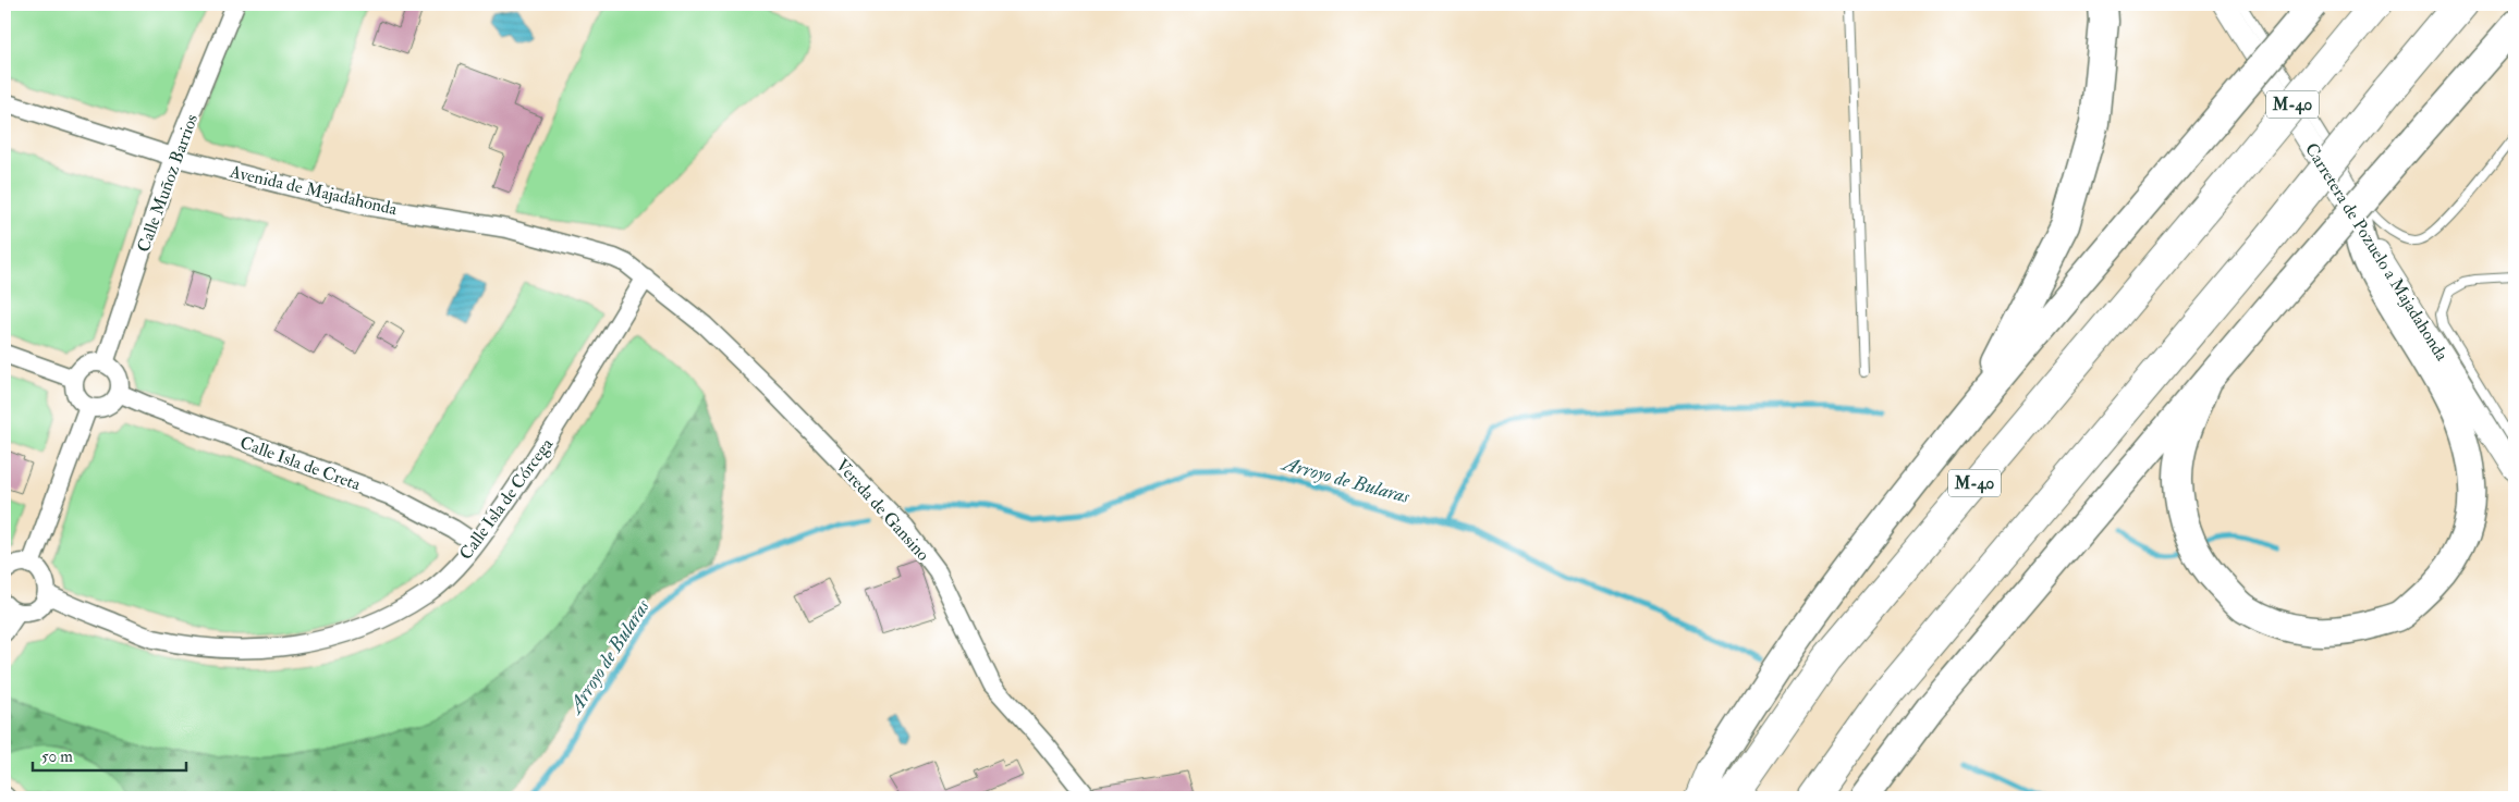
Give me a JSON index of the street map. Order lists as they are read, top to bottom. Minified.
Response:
{"streets":{"highway":["M-40"],"street":["Calle Muñoz Barrios","Avenida de Majadahonda","Carretera de Pozuelo a Majadahonda","Calle Isla de Creta","Calle Isla de Córcega","Vereda de Gansino"]},"crossings":[["Calle Muñoz Barrios","Avenida de Majadahonda"],["Calle Muñoz Barrios","Calle Isla de Creta"],["Avenida de Majadahonda","Vereda de Gansino"],["Calle Isla de Creta","Calle Isla de Córcega"],["Calle Isla de Córcega","Vereda de Gansino"]],"water":["Arroyo de Bularas"],"scale_bar":"50 m"}
